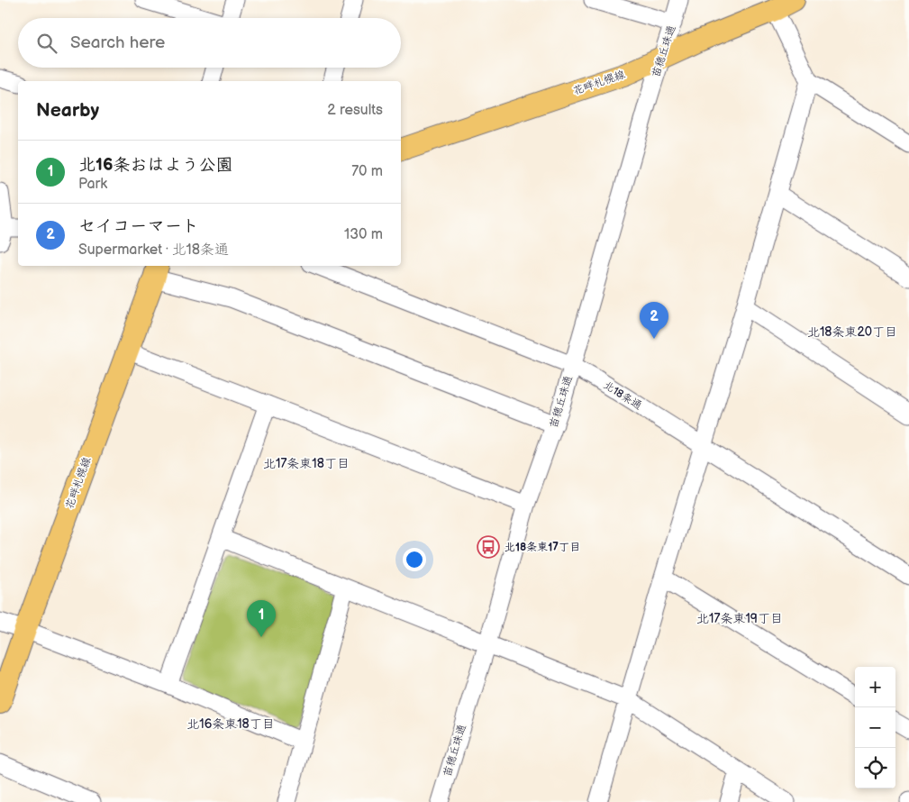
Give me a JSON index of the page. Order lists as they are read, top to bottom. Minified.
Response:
{"streets":{"main road":["花畔札幌線"],"street":["苗穂丘珠通","北18条通"]},"crossings":[["苗穂丘珠通","花畔札幌線"],["苗穂丘珠通","北18条通"]],"districts":["北18条東20丁目","北17条東18丁目","北17条東19丁目","北16条東18丁目"],"places":{"bus stop":["北18条東17丁目"]},"page":{"search":"Search here","heading":["Nearby","2 results"],"list":[{"mark":"1","name":"北16条おはよう公園","note":"Park","value":"70 m"},{"mark":"2","name":"セイコーマート","note":"Supermarket · 北18条通","value":"130 m"}],"pins":["2","1"],"map_buttons":["+","−"]}}
